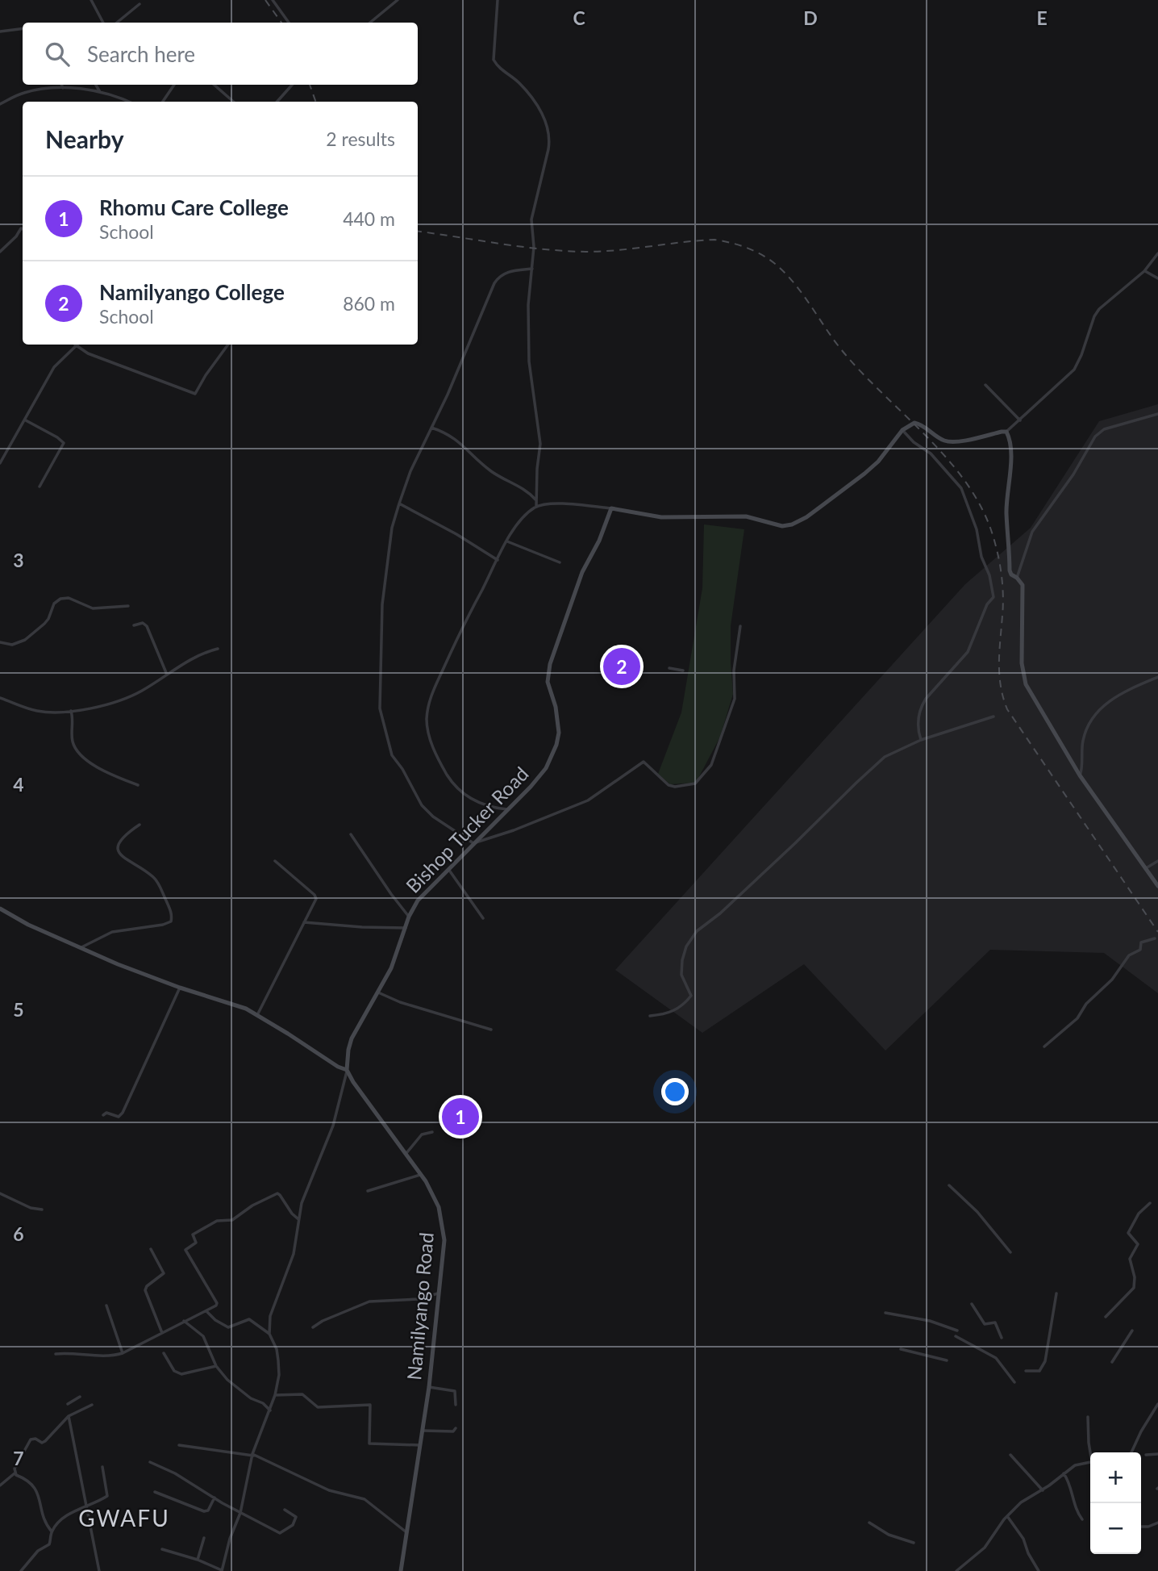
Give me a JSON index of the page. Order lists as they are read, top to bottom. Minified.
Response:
{"streets":{"main road":["Bishop Tucker Road","Namilyango Road"]},"crossings":[["Bishop Tucker Road","Namilyango Road"]],"districts":["GWAFU"],"page":{"search":"Search here","heading":["Nearby","2 results"],"list":[{"mark":"1","name":"Rhomu Care College","note":"School","value":"440 m"},{"mark":"2","name":"Namilyango College","note":"School","value":"860 m"}],"pins":["2","1"],"map_buttons":["+","−"]},"grid":{"columns":["C","D","E"],"rows":["3","4","5","6","7"]}}
